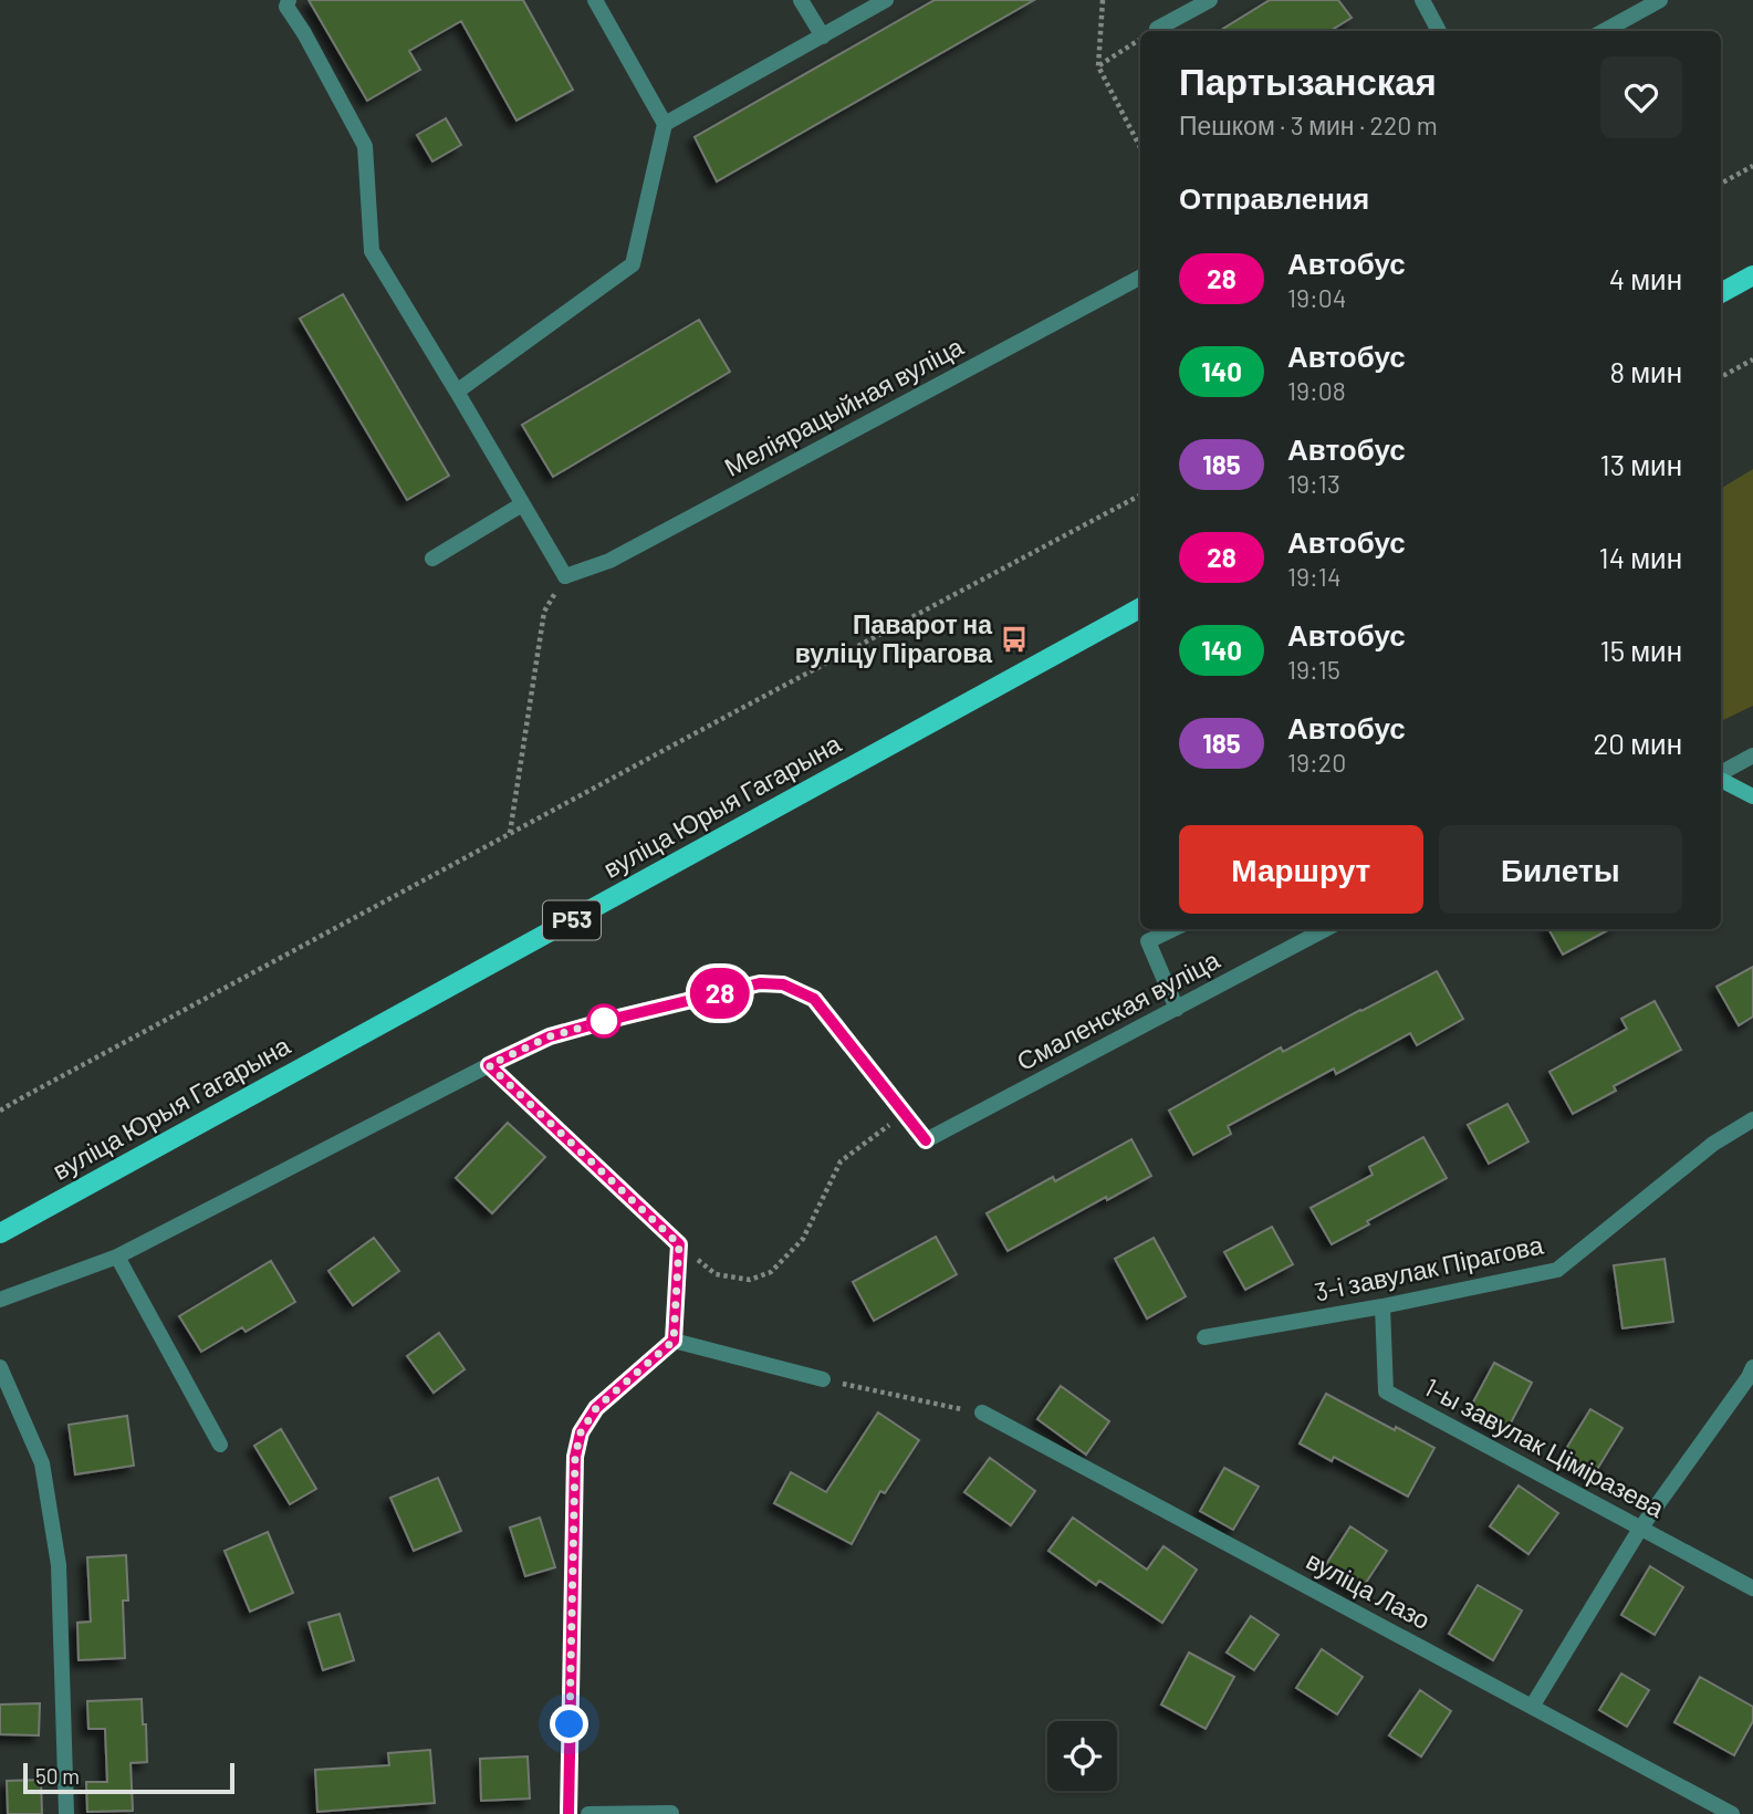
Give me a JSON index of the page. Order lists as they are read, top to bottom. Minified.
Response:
{"streets":{"main road":["вуліца Юрыя Гагарына","Р53"],"street":["Меліярацыйная вуліца","Смаленская вуліца","3-і завулак Пірагова","1-ы завулак Ціміразева","вуліца Лазо"]},"crossings":[["3-і завулак Пірагова","1-ы завулак Ціміразева"]],"places":{"bus stop":["Паварот на вуліцу Пірагова"]},"lines":["bus line 28"],"scale_bar":"50 m","page":{"on_map":"28","heading":[["Партызанская","Пешком · 3 мин · 220 m"],"Отправления"],"list":[{"mark":"28","name":"Автобус","note":"19:04","value":"4 мин"},{"mark":"140","name":"Автобус","note":"19:08","value":"8 мин"},{"mark":"185","name":"Автобус","note":"19:13","value":"13 мин"},{"mark":"28","name":"Автобус","note":"19:14","value":"14 мин"},{"mark":"140","name":"Автобус","note":"19:15","value":"15 мин"},{"mark":"185","name":"Автобус","note":"19:20","value":"20 мин"}],"buttons":["Маршрут","Билеты"],"scale":"50 m"}}
